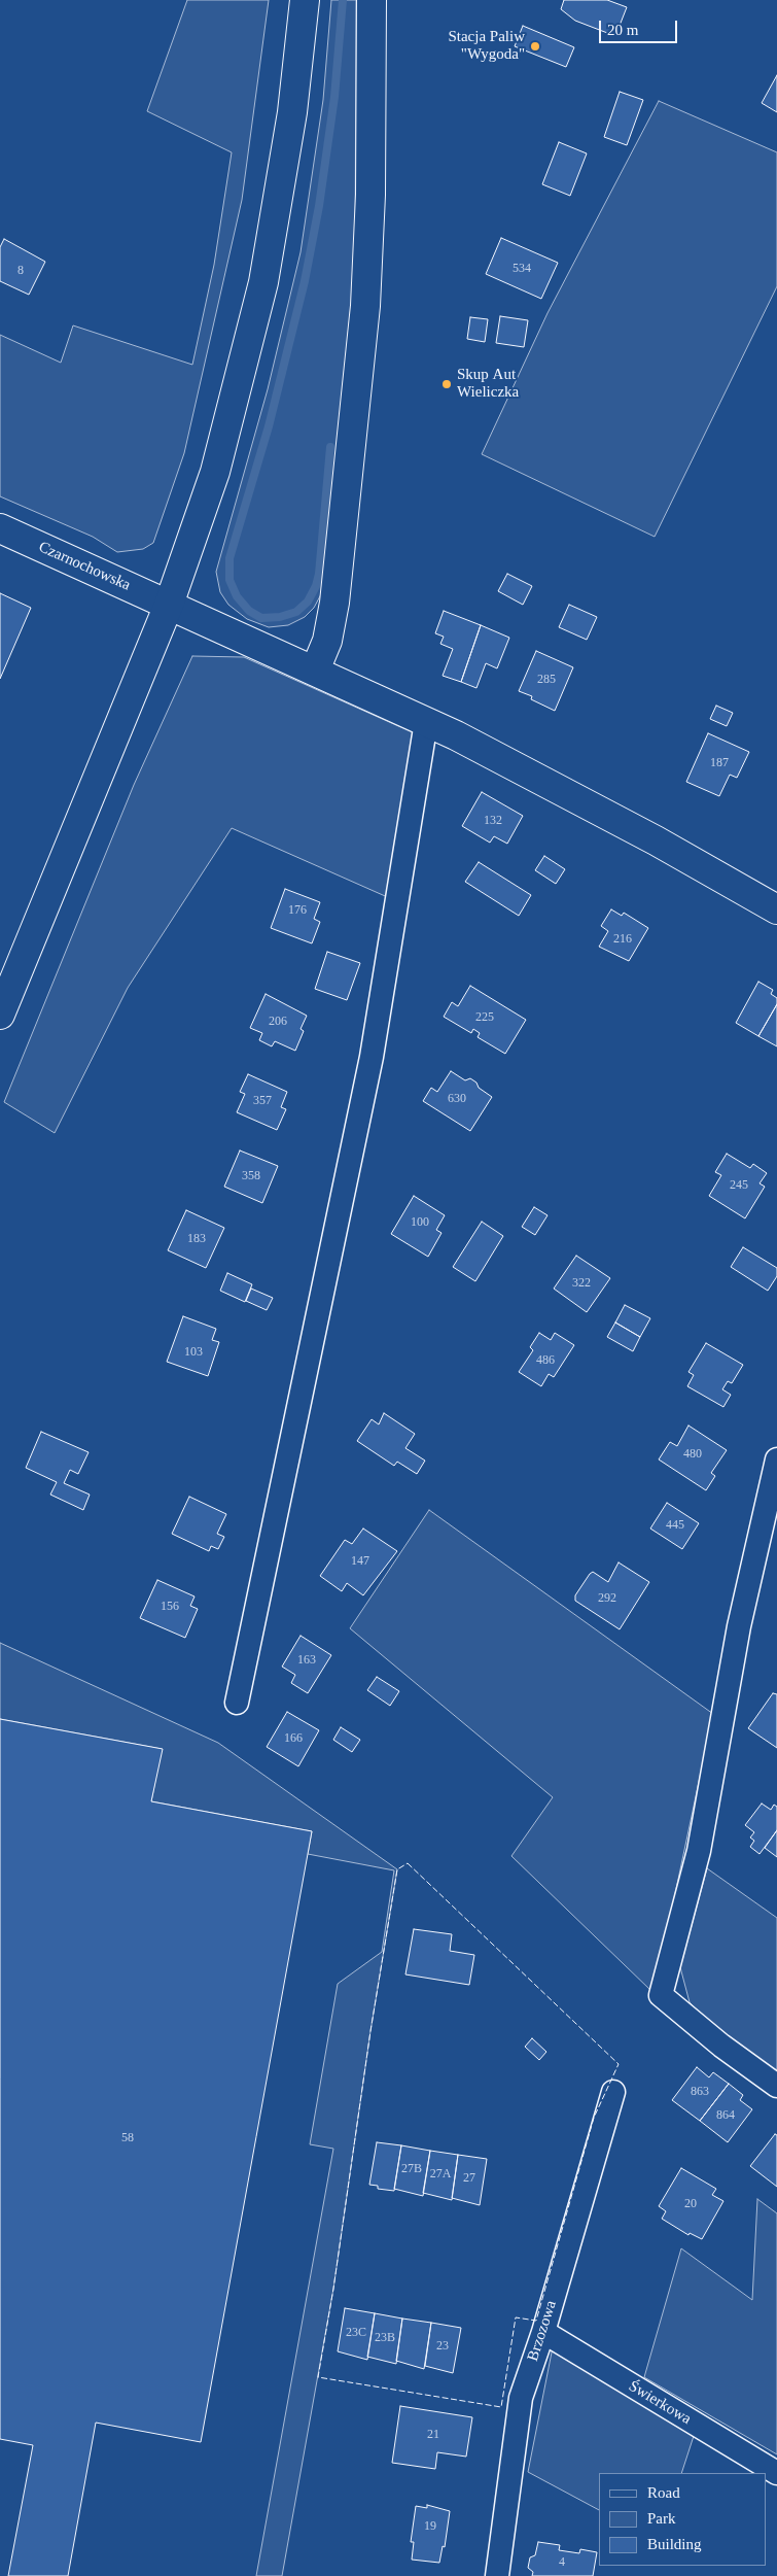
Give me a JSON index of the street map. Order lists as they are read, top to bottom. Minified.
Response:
{"streets":{"street":["Czarnochowska","Brzozowa","Świerkowa"]},"crossings":[["Brzozowa","Świerkowa"]],"places":["Stacja Paliw \"Wygoda\"","Skup Aut Wieliczka"],"house_numbers":["534","8","285","187","132","176","216","225","206","630","357","358","245","100","183","322","103","486","480","445","147","292","156","163","166","863","864","58","27B","27A","27","20","23C","23B","23","21","19","4"],"legend":["Road","Park","Building"],"scale_bar":"20 m"}
